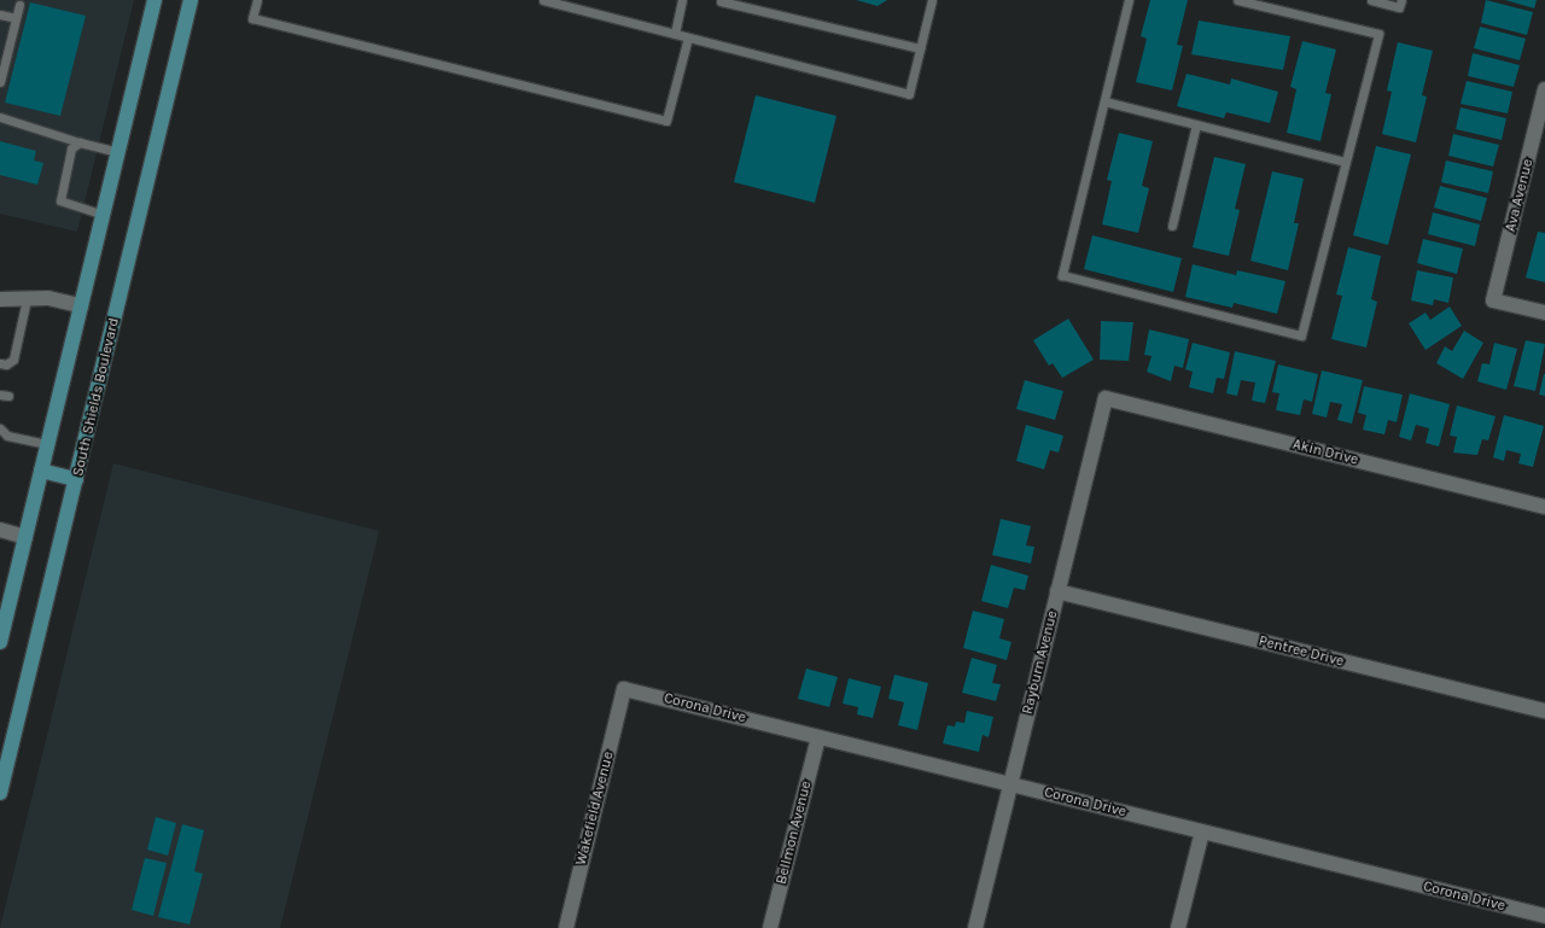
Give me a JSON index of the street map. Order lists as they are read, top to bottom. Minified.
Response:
{"streets":{"main road":["South Shields Boulevard"],"street":["Ava Avenue","Akin Drive","Pentree Drive","Rayburn Avenue","Corona Drive","Wakefield Avenue","Bellmon Avenue"]},"crossings":[["Akin Drive","Rayburn Avenue"],["Pentree Drive","Rayburn Avenue"],["Rayburn Avenue","Corona Drive"],["Corona Drive","Wakefield Avenue"],["Corona Drive","Bellmon Avenue"]]}
